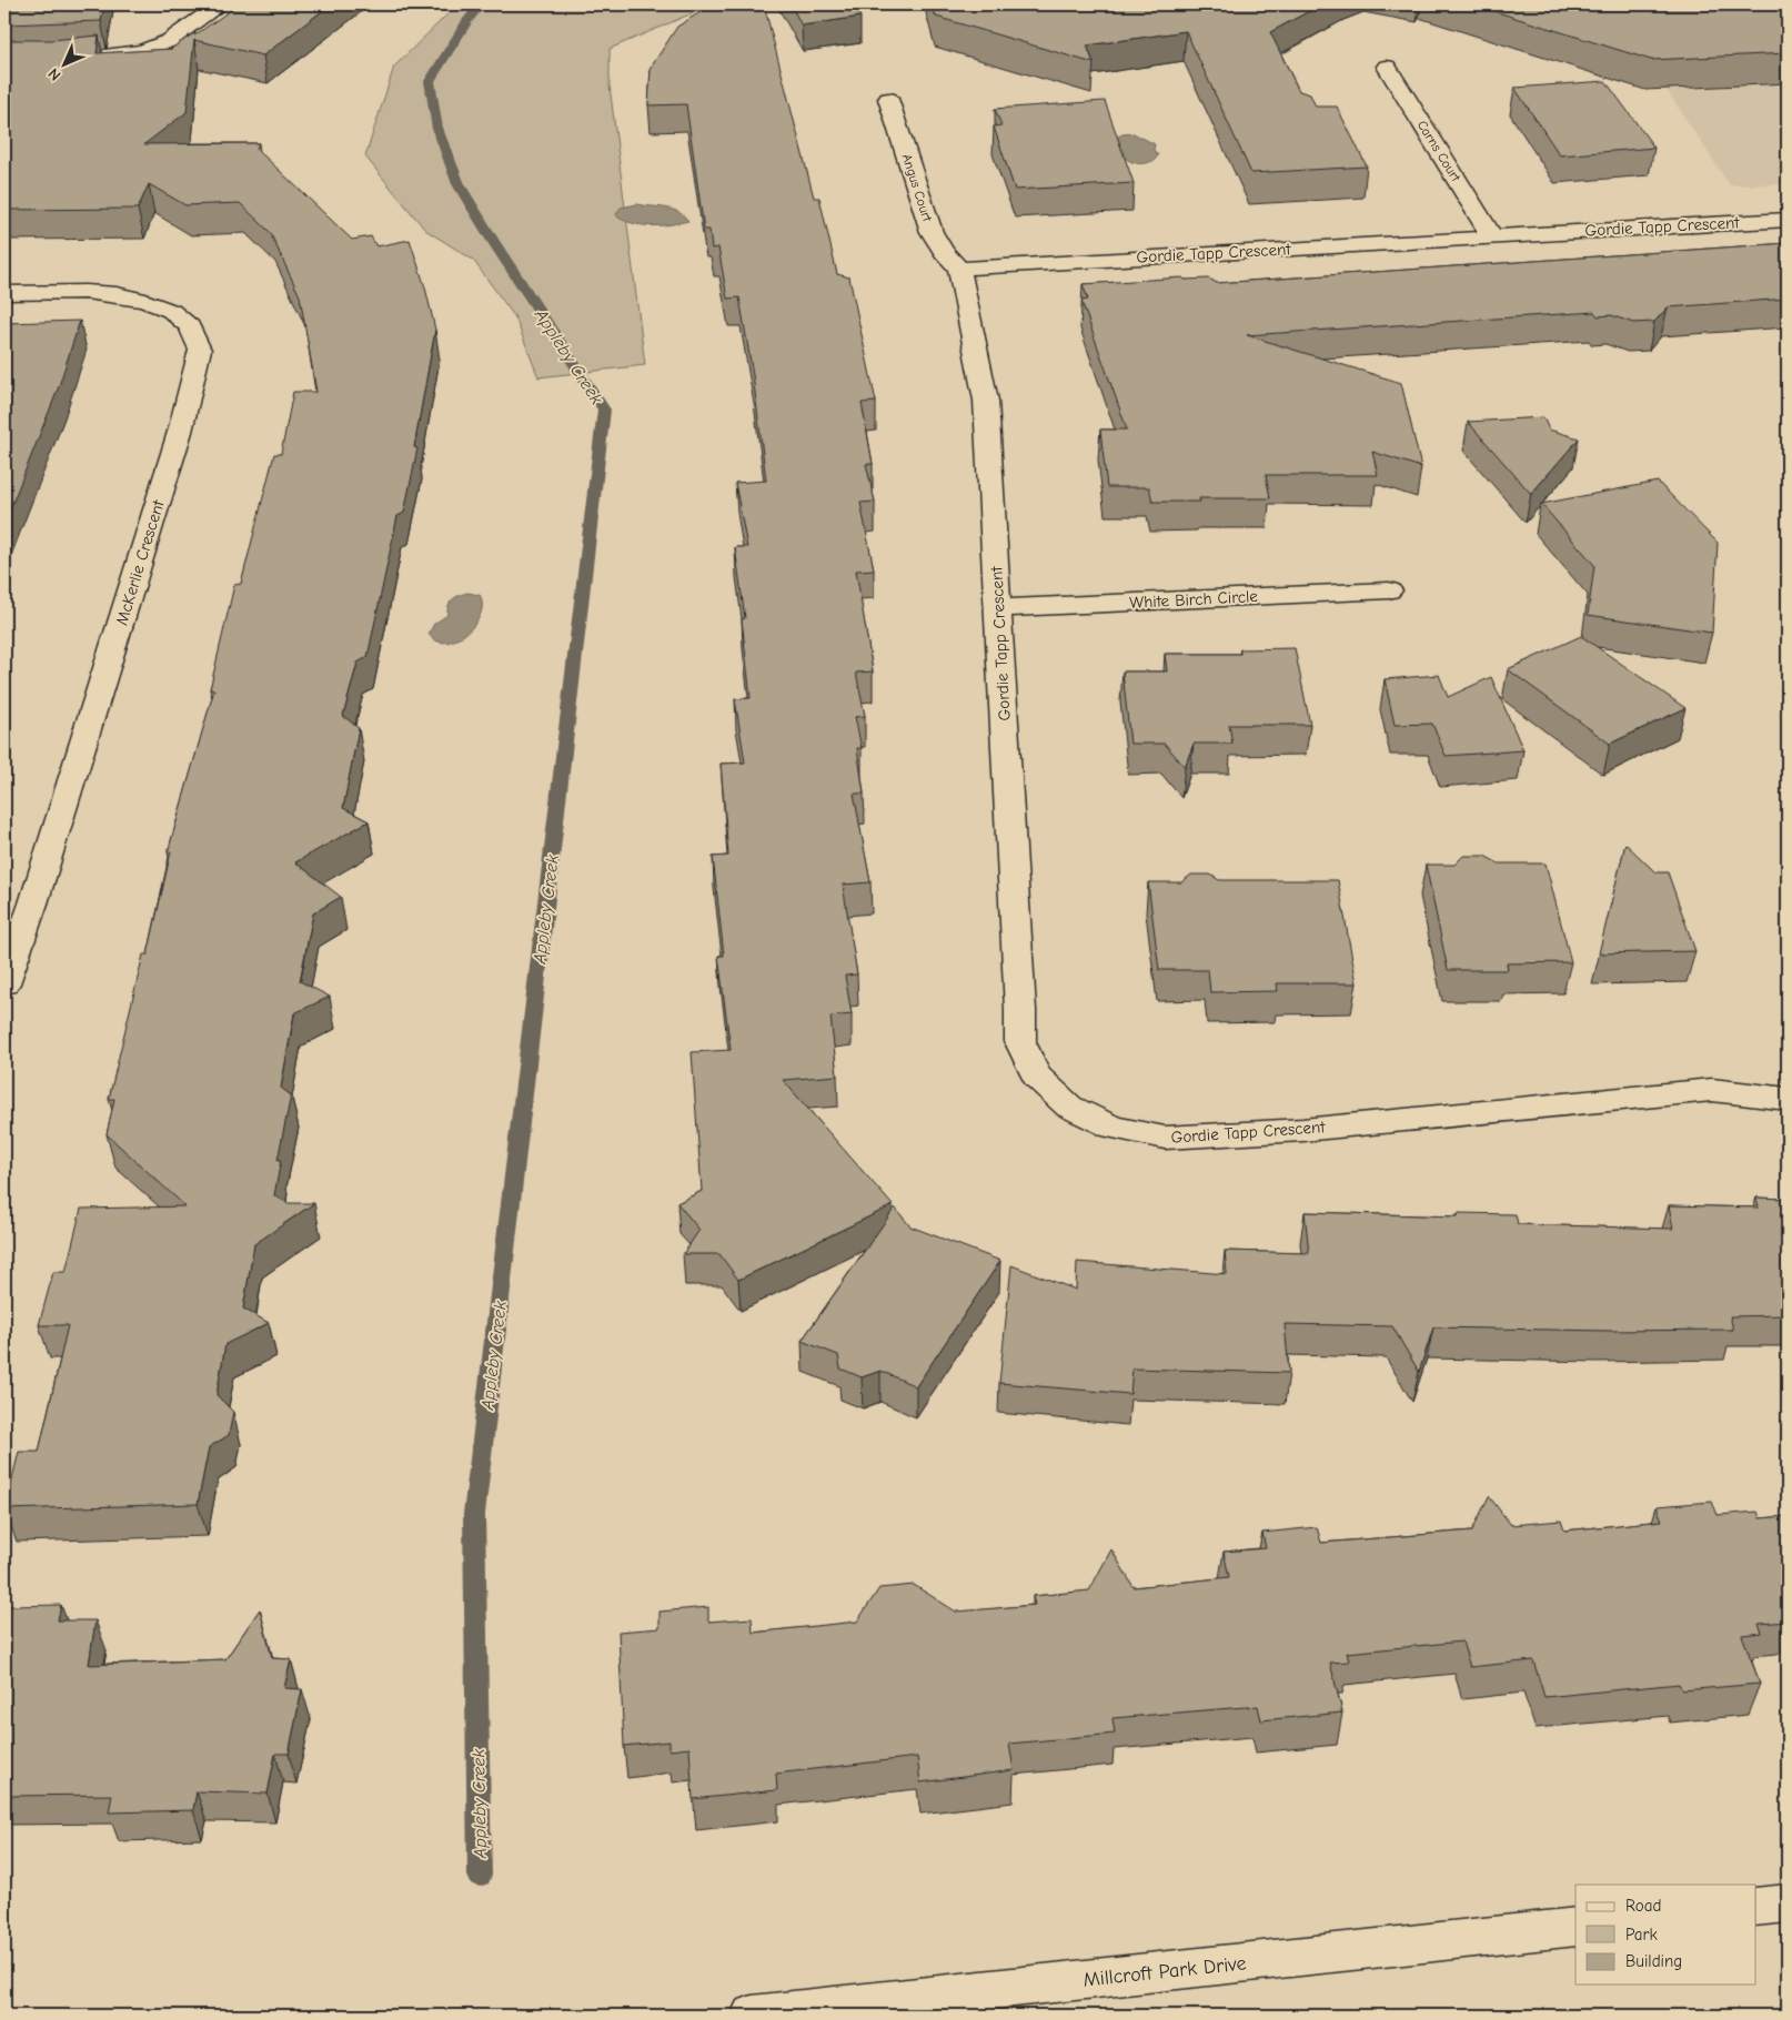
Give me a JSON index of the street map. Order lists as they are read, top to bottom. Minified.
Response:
{"streets":{"street":["Carns Court","Angus Court","Gordie Tapp Crescent","McKerlie Crescent","White Birch Circle","Millcroft Park Drive"]},"crossings":[["Carns Court","Gordie Tapp Crescent"],["Angus Court","Gordie Tapp Crescent"],["Gordie Tapp Crescent","White Birch Circle"]],"water":["Appleby Creek"],"legend":["Road","Park","Building"],"north":"bottom left"}
